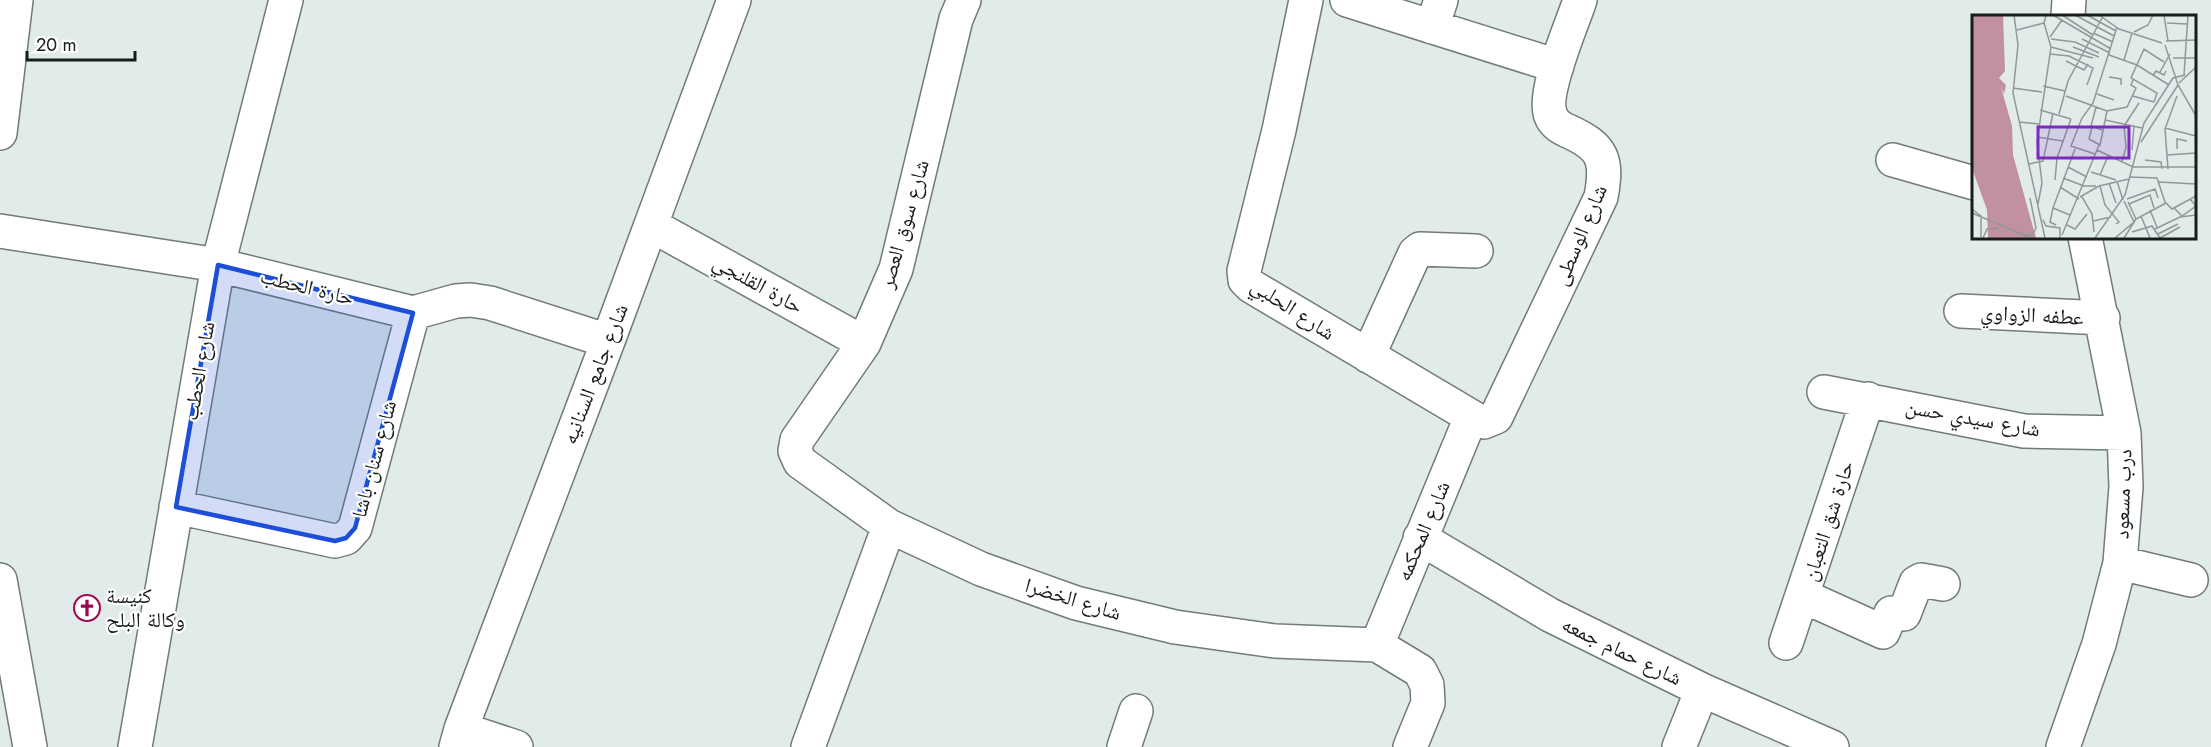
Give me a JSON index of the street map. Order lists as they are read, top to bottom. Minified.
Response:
{"streets":{"street":["شارع سوق العصر","شارع الوسطى","حارة القلنجي","حارة الحطب","شارع الحلبي","عطفه الزواوي","شارع الحطب","شارع جامع السنانيه","شارع سيدي حسن","شارع سنان باشا","درب مسعود","حارة شق التعبان","شارع المحكمه","شارع الخضرا","شارع حمام جمعه"]},"crossings":[["شارع سوق العصر","حارة القلنجي"],["شارع سوق العصر","شارع الخضرا"],["شارع الوسطى","شارع الحلبي"],["شارع الوسطى","شارع المحكمه"],["حارة القلنجي","شارع جامع السنانيه"],["حارة الحطب","شارع الحطب"],["حارة الحطب","شارع جامع السنانيه"],["حارة الحطب","شارع سنان باشا"],["شارع الحلبي","شارع المحكمه"],["عطفه الزواوي","درب مسعود"],["شارع الحطب","شارع سنان باشا"],["شارع سيدي حسن","درب مسعود"],["شارع سيدي حسن","حارة شق التعبان"],["شارع المحكمه","شارع الخضرا"],["شارع المحكمه","شارع حمام جمعه"]],"places":{"church":["كنيسة وكالة البلح"]},"scale_bar":"20 m"}
